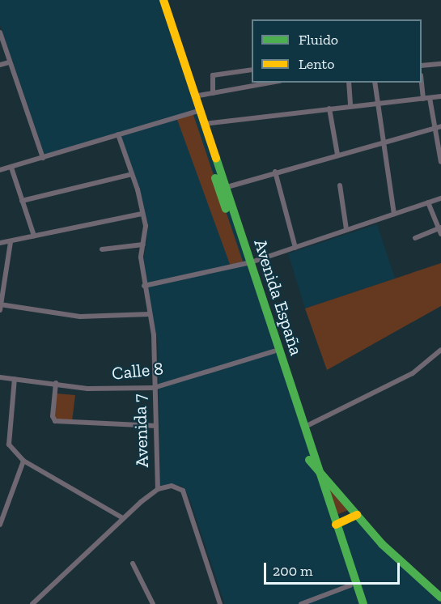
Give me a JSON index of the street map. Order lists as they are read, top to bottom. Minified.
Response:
{"streets":{"main road":["Avenida España"],"street":["Calle 8","Avenida 7"]},"crossings":[["Avenida España","Calle 8"],["Calle 8","Avenida 7"]],"legend":["Fluido","Lento"],"scale_bar":"200 m"}
